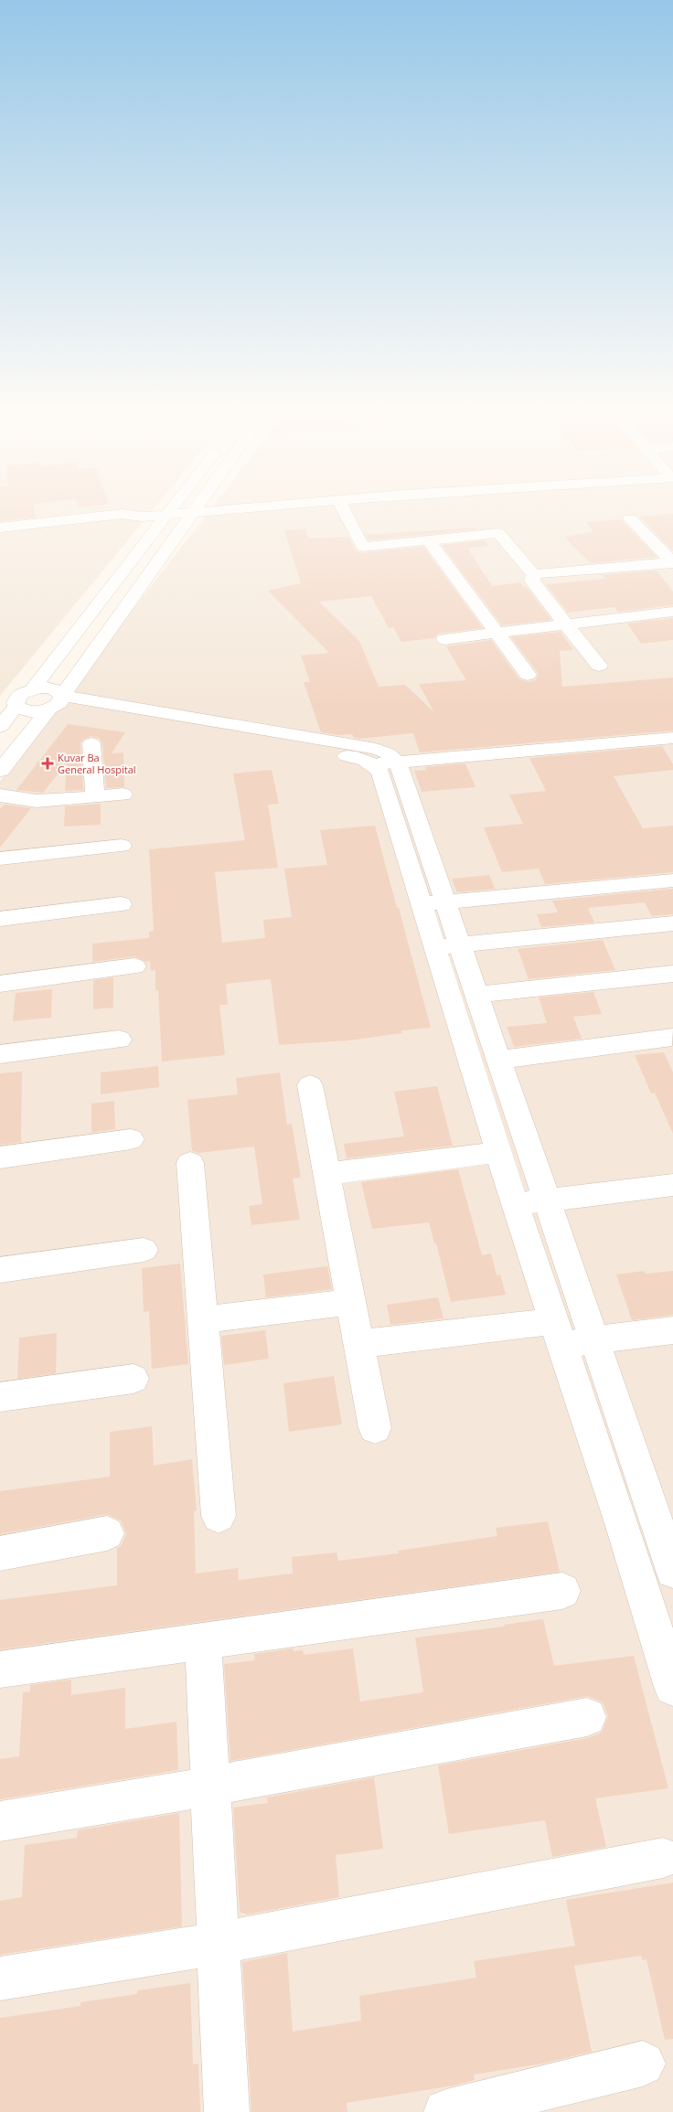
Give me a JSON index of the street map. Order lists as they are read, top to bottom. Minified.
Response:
{"places":{"health":["Kuvar Ba General Hospital"]}}
